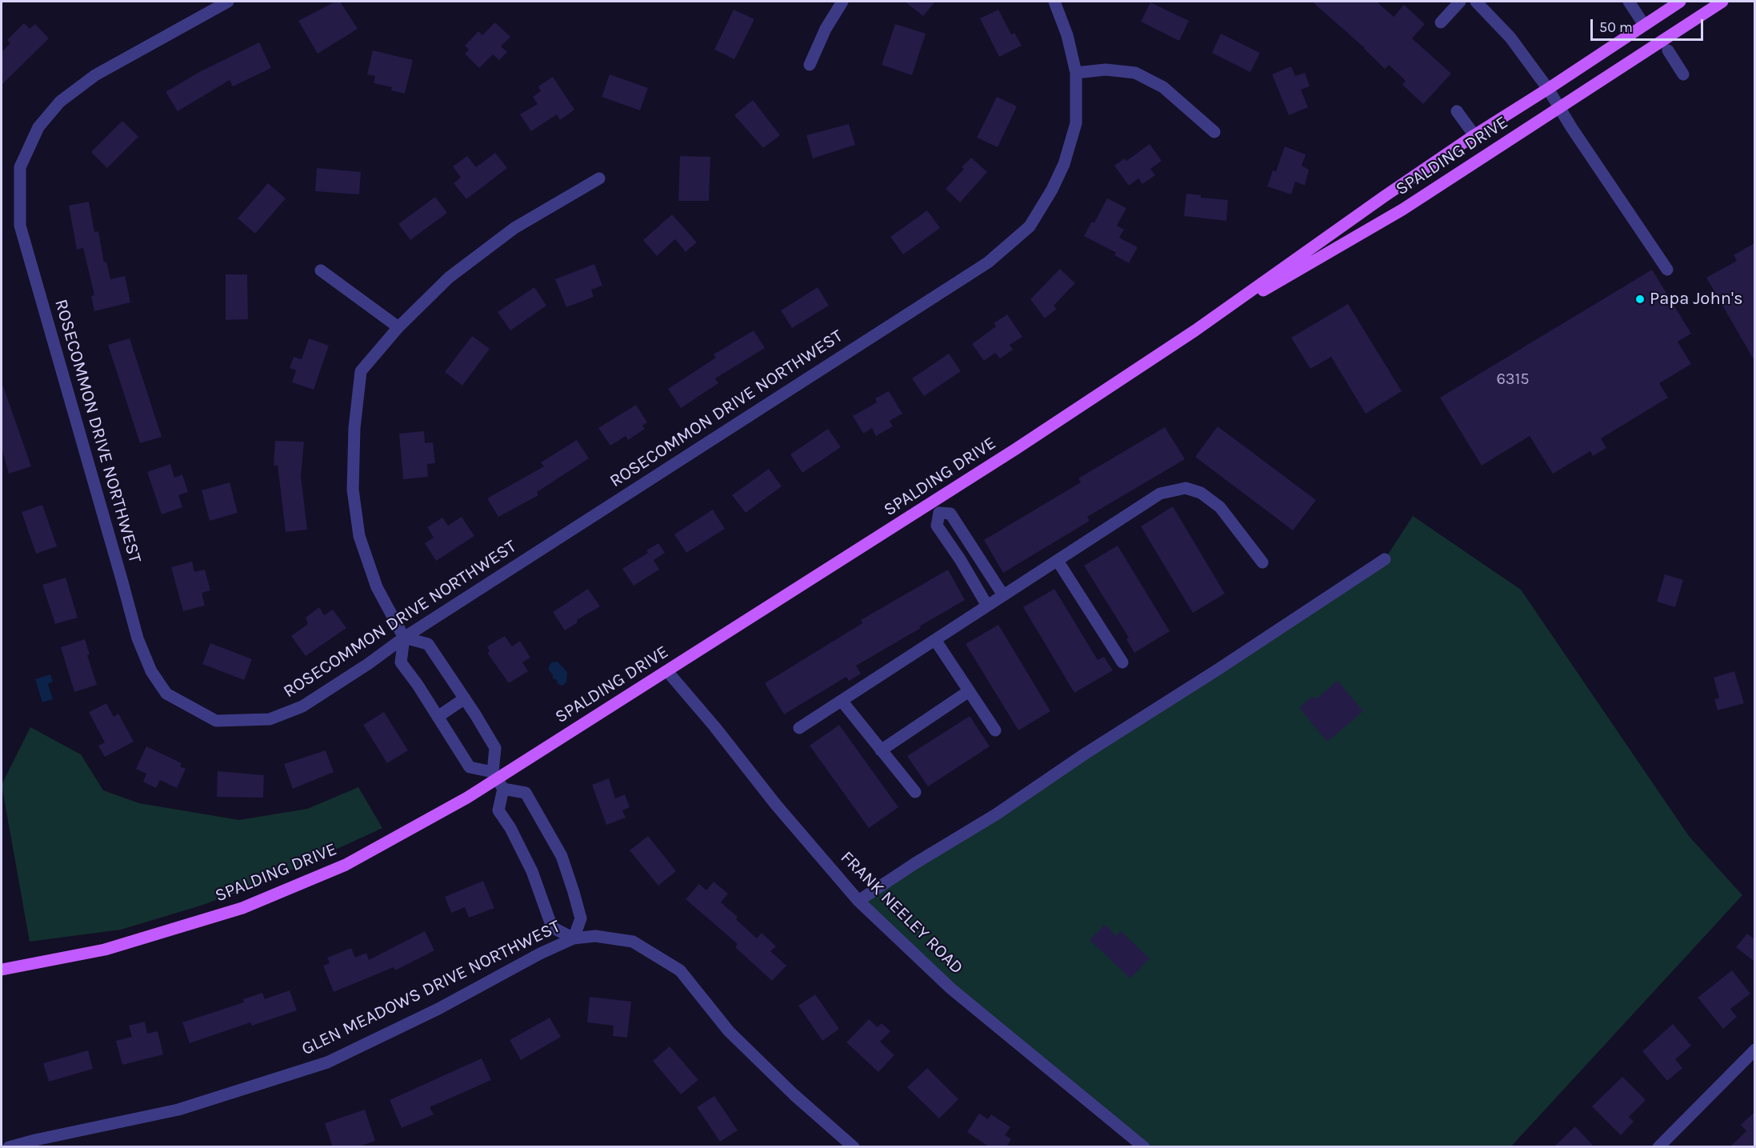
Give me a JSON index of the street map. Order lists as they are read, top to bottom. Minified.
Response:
{"streets":{"main road":["SPALDING DRIVE"],"street":["ROSECOMMON DRIVE NORTHWEST","FRANK NEELEY ROAD","GLEN MEADOWS DRIVE NORTHWEST"]},"crossings":[["SPALDING DRIVE","FRANK NEELEY ROAD"]],"places":["Papa John's"],"house_numbers":["6315"],"scale_bar":"50 m"}
